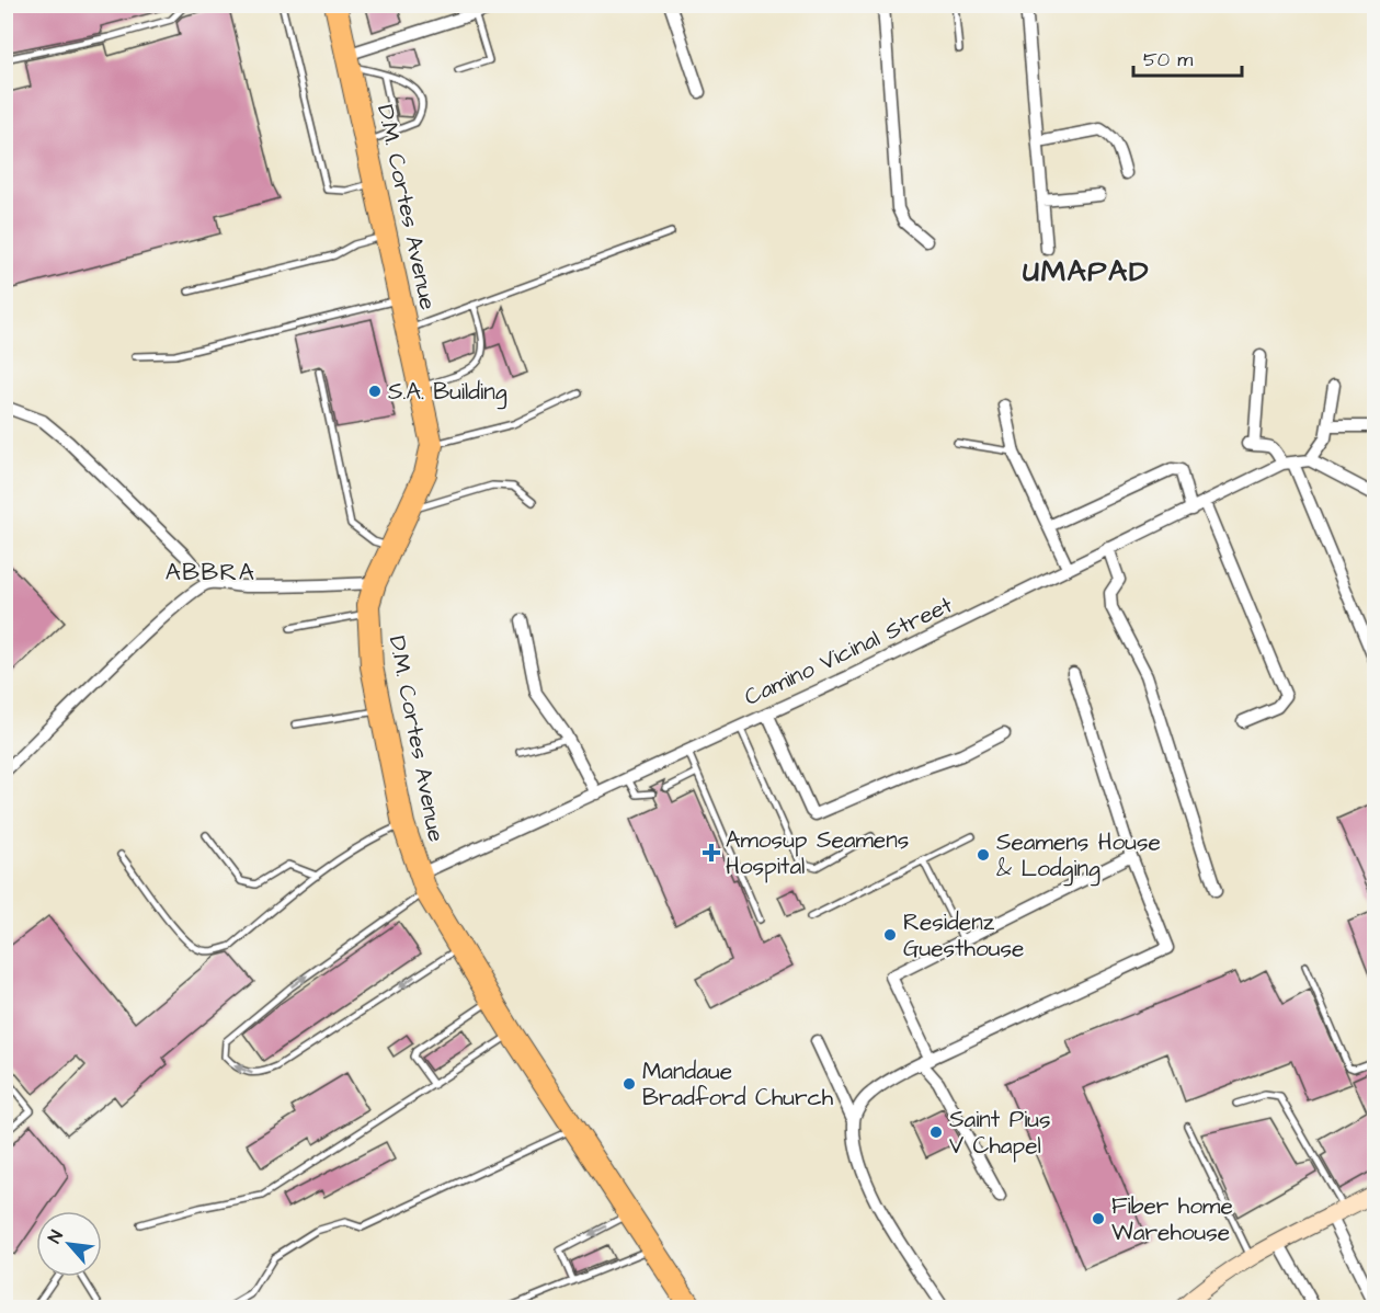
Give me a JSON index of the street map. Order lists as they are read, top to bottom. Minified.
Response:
{"streets":{"highway":["D.M. Cortes Avenue"],"street":["Camino Vicinal Street"]},"crossings":[["D.M. Cortes Avenue","Camino Vicinal Street"]],"districts":["UMAPAD","ABBRA"],"places":{"other":["S.A. Building","Seamens House & Lodging","Residenz Guesthouse","Mandaue Bradford Church","Saint Pius V Chapel","Fiber home Warehouse"],"health":["Amosup Seamens Hospital"]},"scale_bar":"50 m","north":"top left"}
